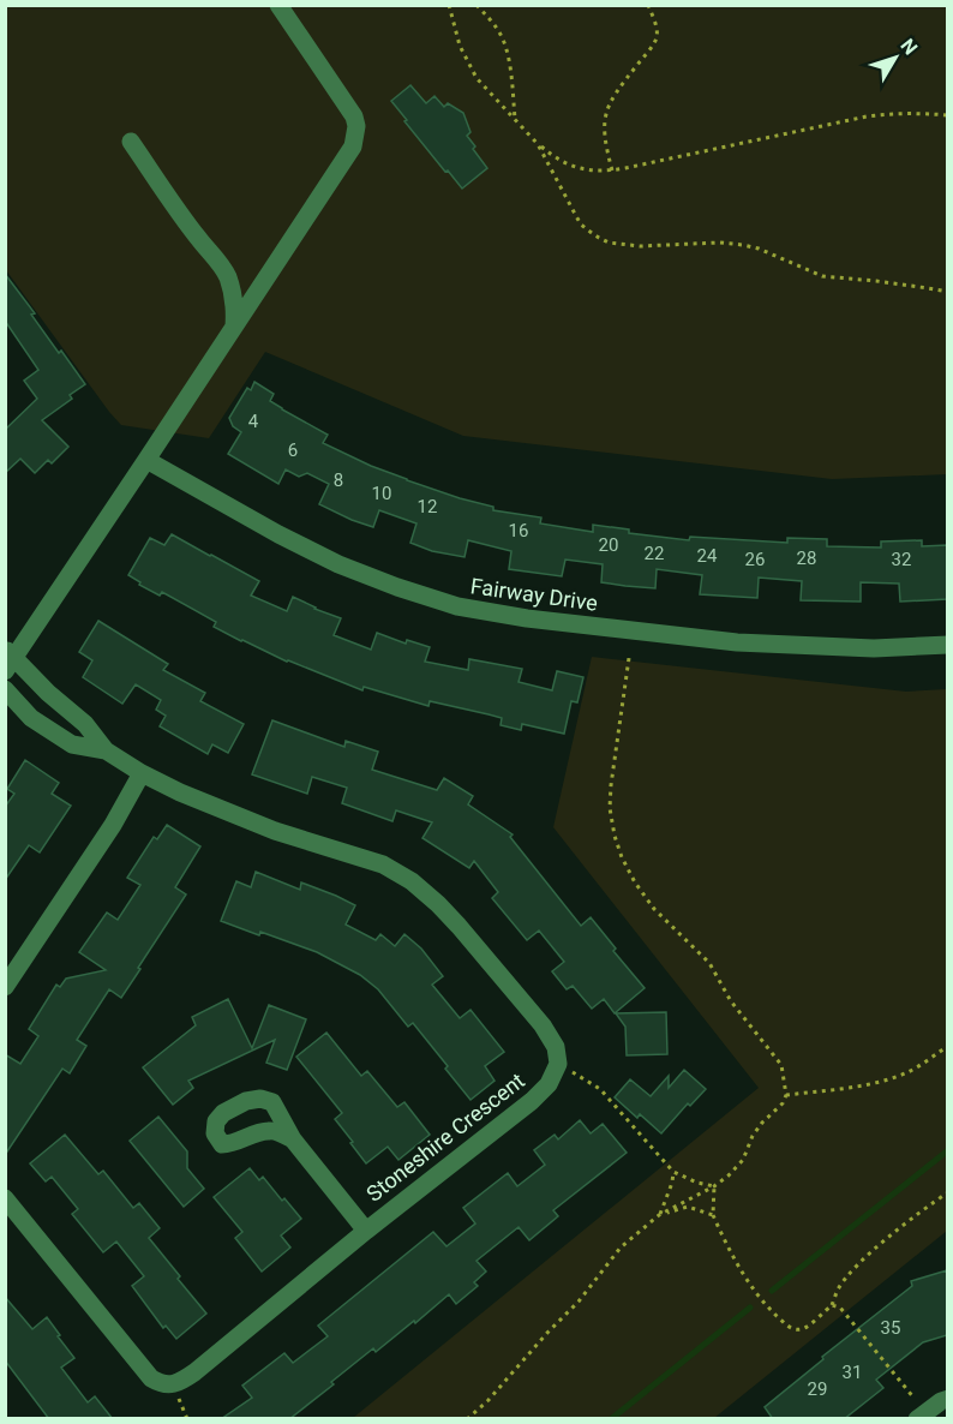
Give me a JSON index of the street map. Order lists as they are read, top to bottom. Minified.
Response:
{"streets":{"street":["Fairway Drive","Stoneshire Crescent"]},"house_numbers":["4","6","8","10","12","16","20","22","24","28","26","32","35","31","29"],"north":"top right"}
